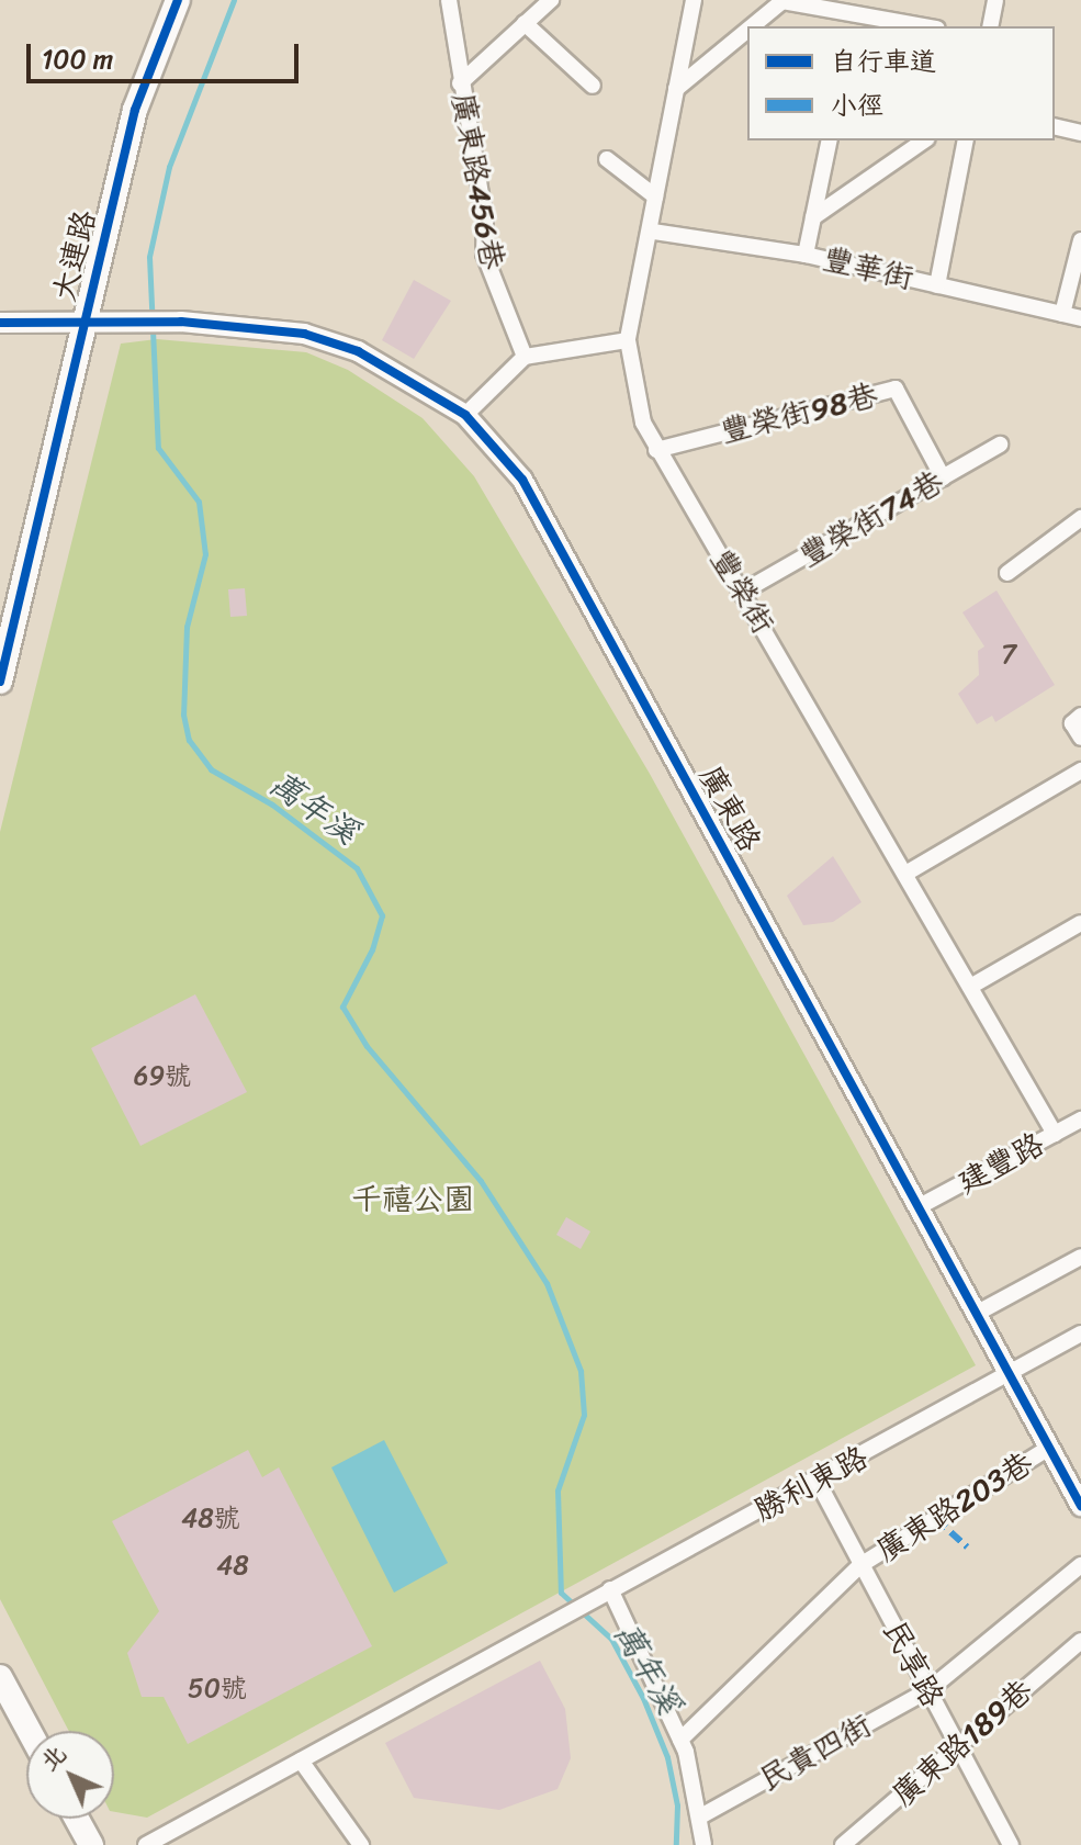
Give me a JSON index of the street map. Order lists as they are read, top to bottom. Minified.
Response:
{"streets":{"main road":["大連路"],"street":["廣東路456巷","豐華街","豐榮街98巷","豐榮街74巷","豐榮街","廣東路","建豐路","勝利東路","廣東路203巷","民享路","廣東路189巷","民貴四街"]},"crossings":[["大連路","廣東路"],["豐華街","豐榮街"],["豐榮街98巷","豐榮街74巷"],["豐榮街98巷","豐榮街"],["豐榮街74巷","豐榮街"],["豐榮街","建豐路"],["廣東路","建豐路"],["廣東路","勝利東路"],["廣東路","廣東路203巷"],["勝利東路","民享路"],["廣東路203巷","民享路"],["民享路","廣東路189巷"],["民享路","民貴四街"]],"water":["萬年溪"],"parks":["千禧公園"],"house_numbers":["7","69號","48號","48","50號"],"legend":["自行車道","小徑"],"scale_bar":"100 m","north":"top left"}
